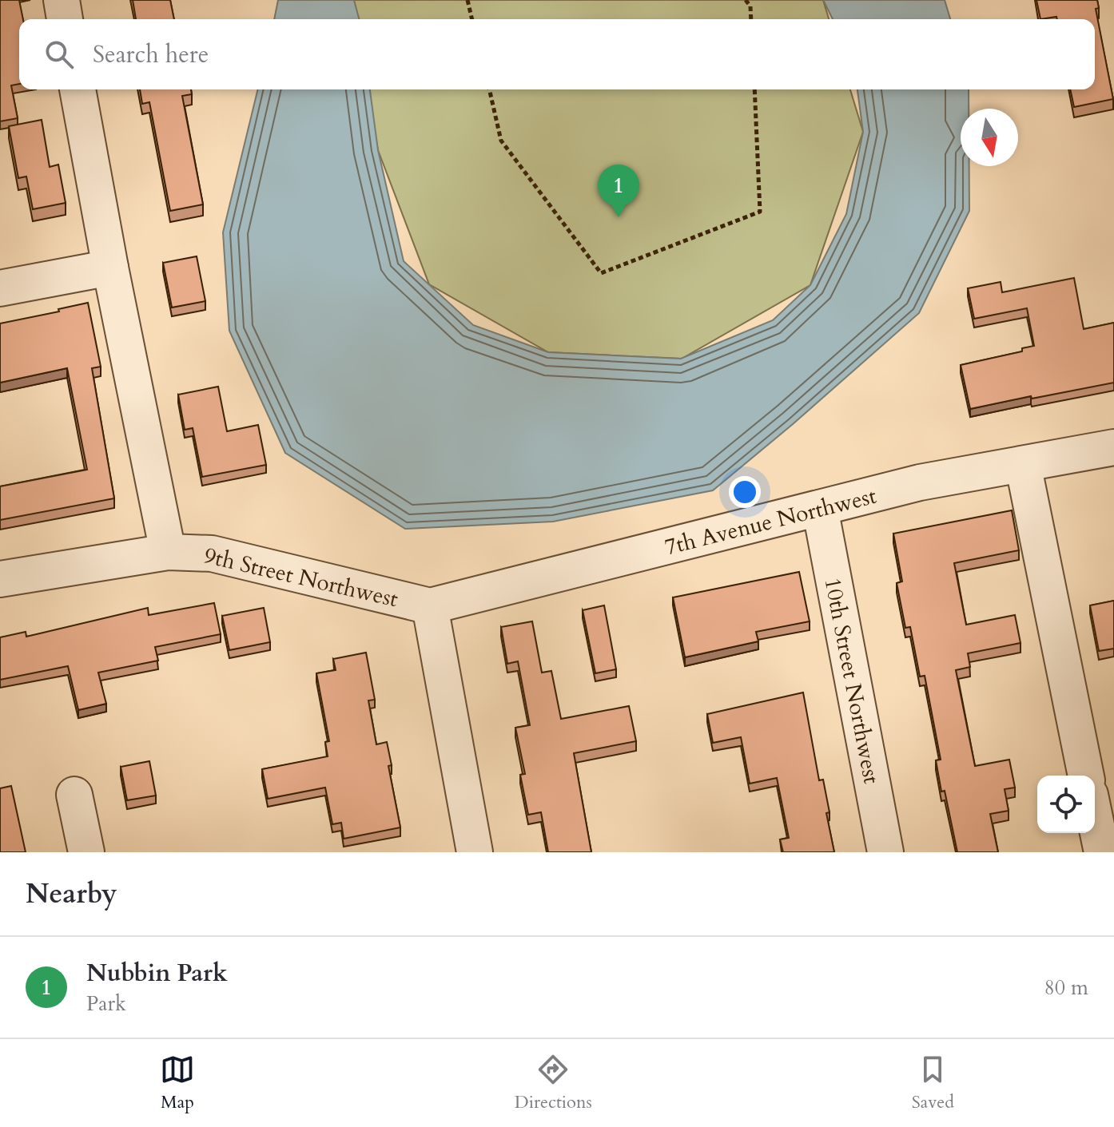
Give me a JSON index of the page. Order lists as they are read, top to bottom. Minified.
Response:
{"streets":{"street":["7th Avenue Northwest","9th Street Northwest","10th Street Northwest"]},"crossings":[["7th Avenue Northwest","9th Street Northwest"],["7th Avenue Northwest","10th Street Northwest"]],"north":"bottom","page":{"search":"Search here","pins":"1","heading":"Nearby","list":[{"mark":"1","name":"Nubbin Park","note":"Park","value":"80 m"}],"nav":["Map","Directions","Saved"]}}
